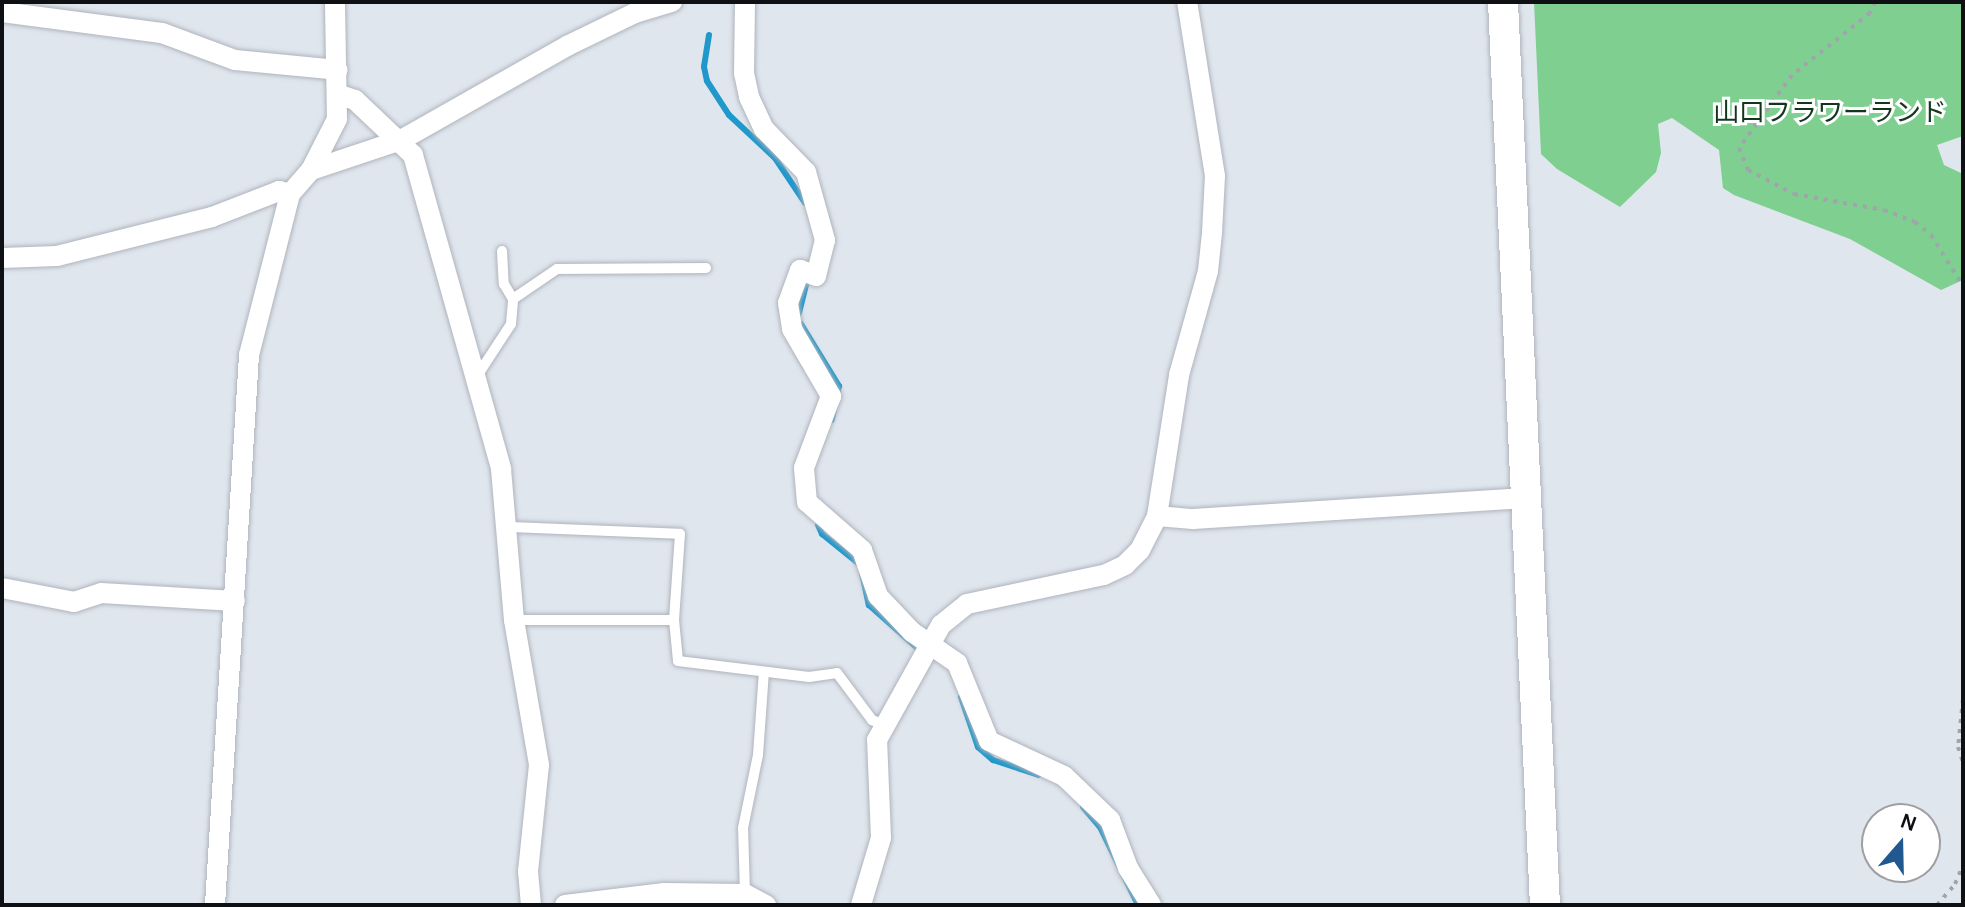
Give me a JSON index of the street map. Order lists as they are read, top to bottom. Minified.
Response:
{"parks":["山口フラワーランド"],"north":"top"}
